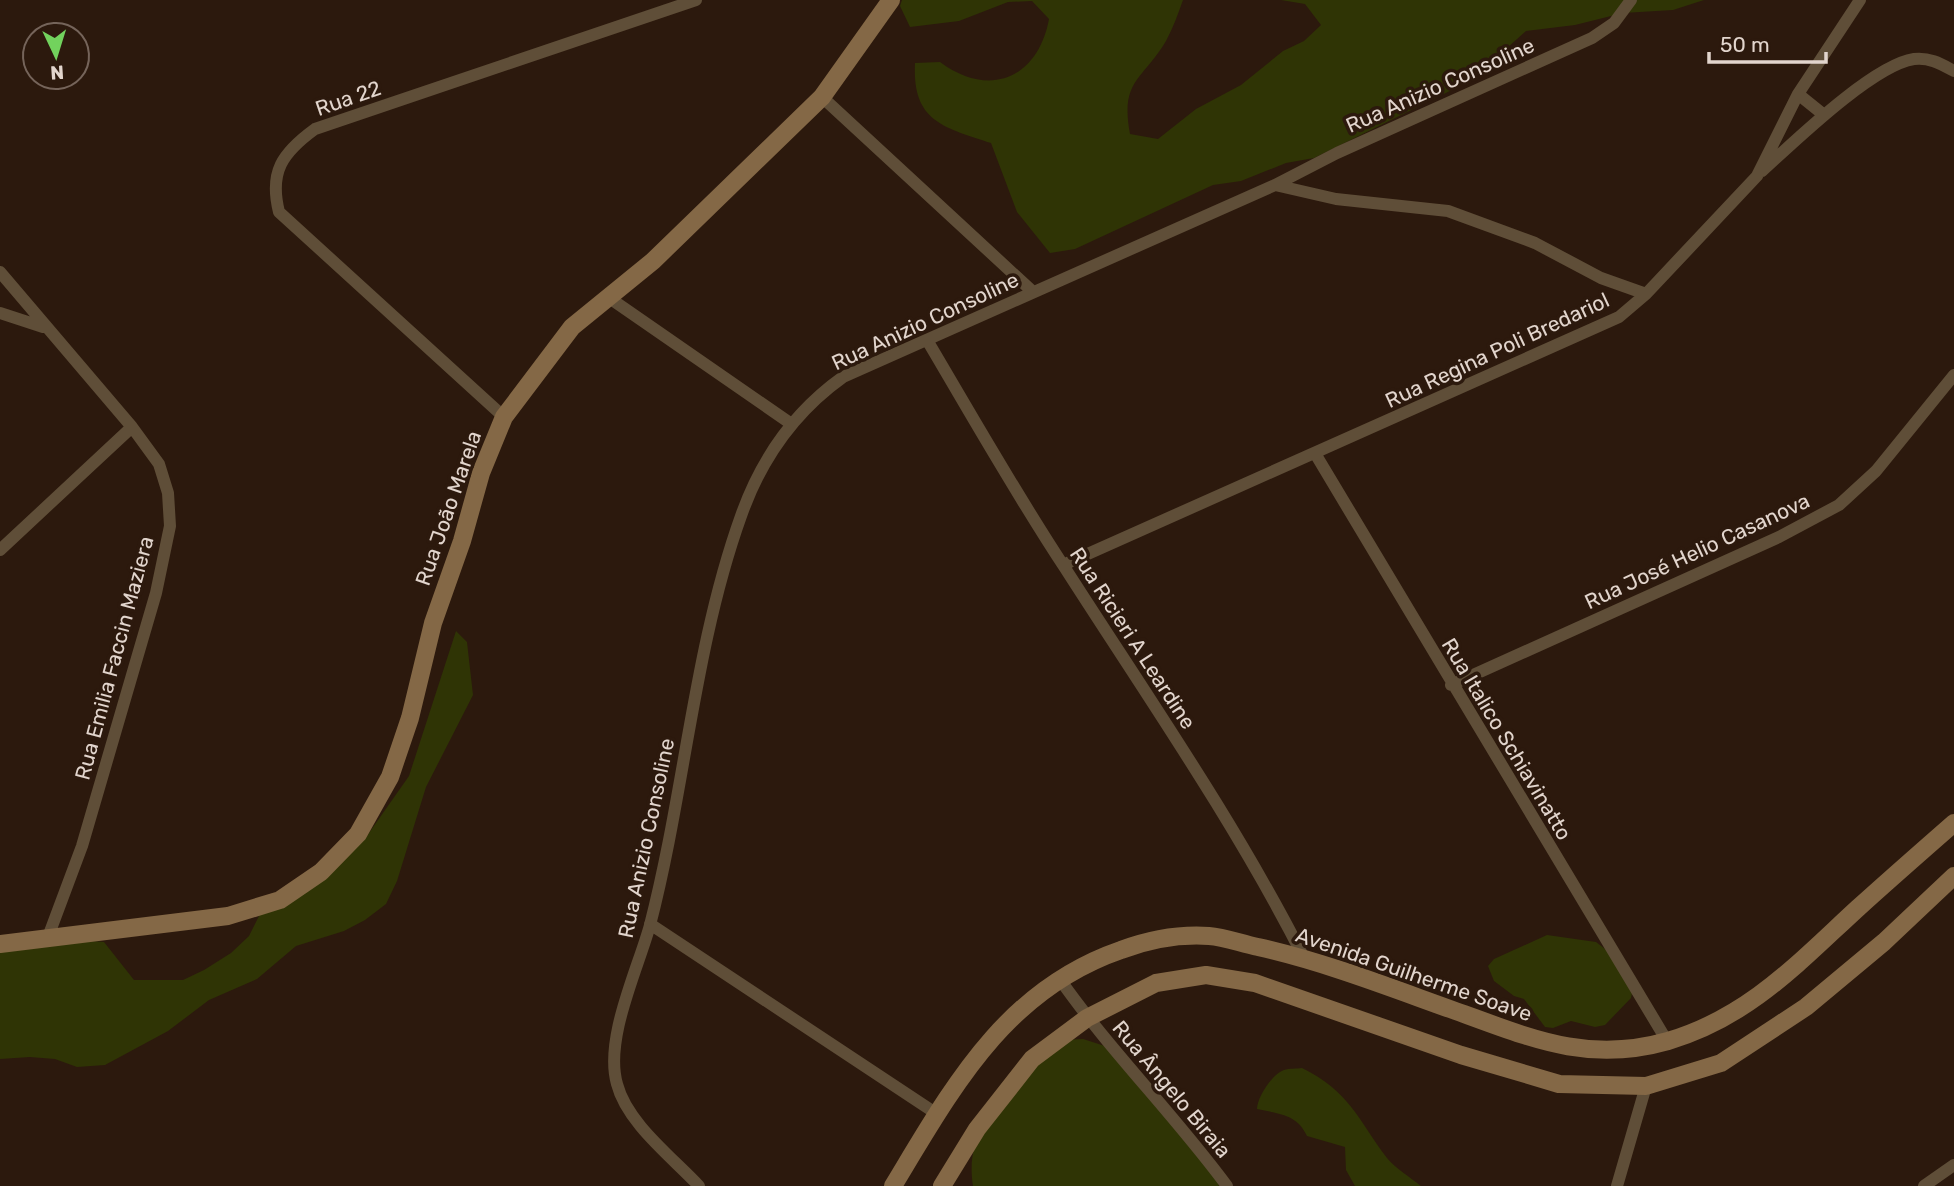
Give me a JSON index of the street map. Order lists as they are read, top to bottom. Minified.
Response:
{"streets":{"street":["Rua Anizio Consoline","Rua 22","Rua Regina Poli Bredariol","Rua João Marela","Rua José Helio Casanova","Rua Ricieri A Leardine","Rua Emilia Faccin Maziera","Rua Italico Schiavinatto","Avenida Guilherme Soave","Rua Ângelo Biraia"]},"crossings":[["Rua Anizio Consoline","Rua Ricieri A Leardine"],["Rua 22","Rua João Marela"],["Rua Regina Poli Bredariol","Rua Ricieri A Leardine"],["Rua Regina Poli Bredariol","Rua Italico Schiavinatto"],["Rua João Marela","Rua Emilia Faccin Maziera"],["Rua José Helio Casanova","Rua Italico Schiavinatto"],["Rua Ricieri A Leardine","Avenida Guilherme Soave"],["Rua Italico Schiavinatto","Avenida Guilherme Soave"],["Avenida Guilherme Soave","Rua Ângelo Biraia"]],"scale_bar":"50 m","north":"bottom"}
